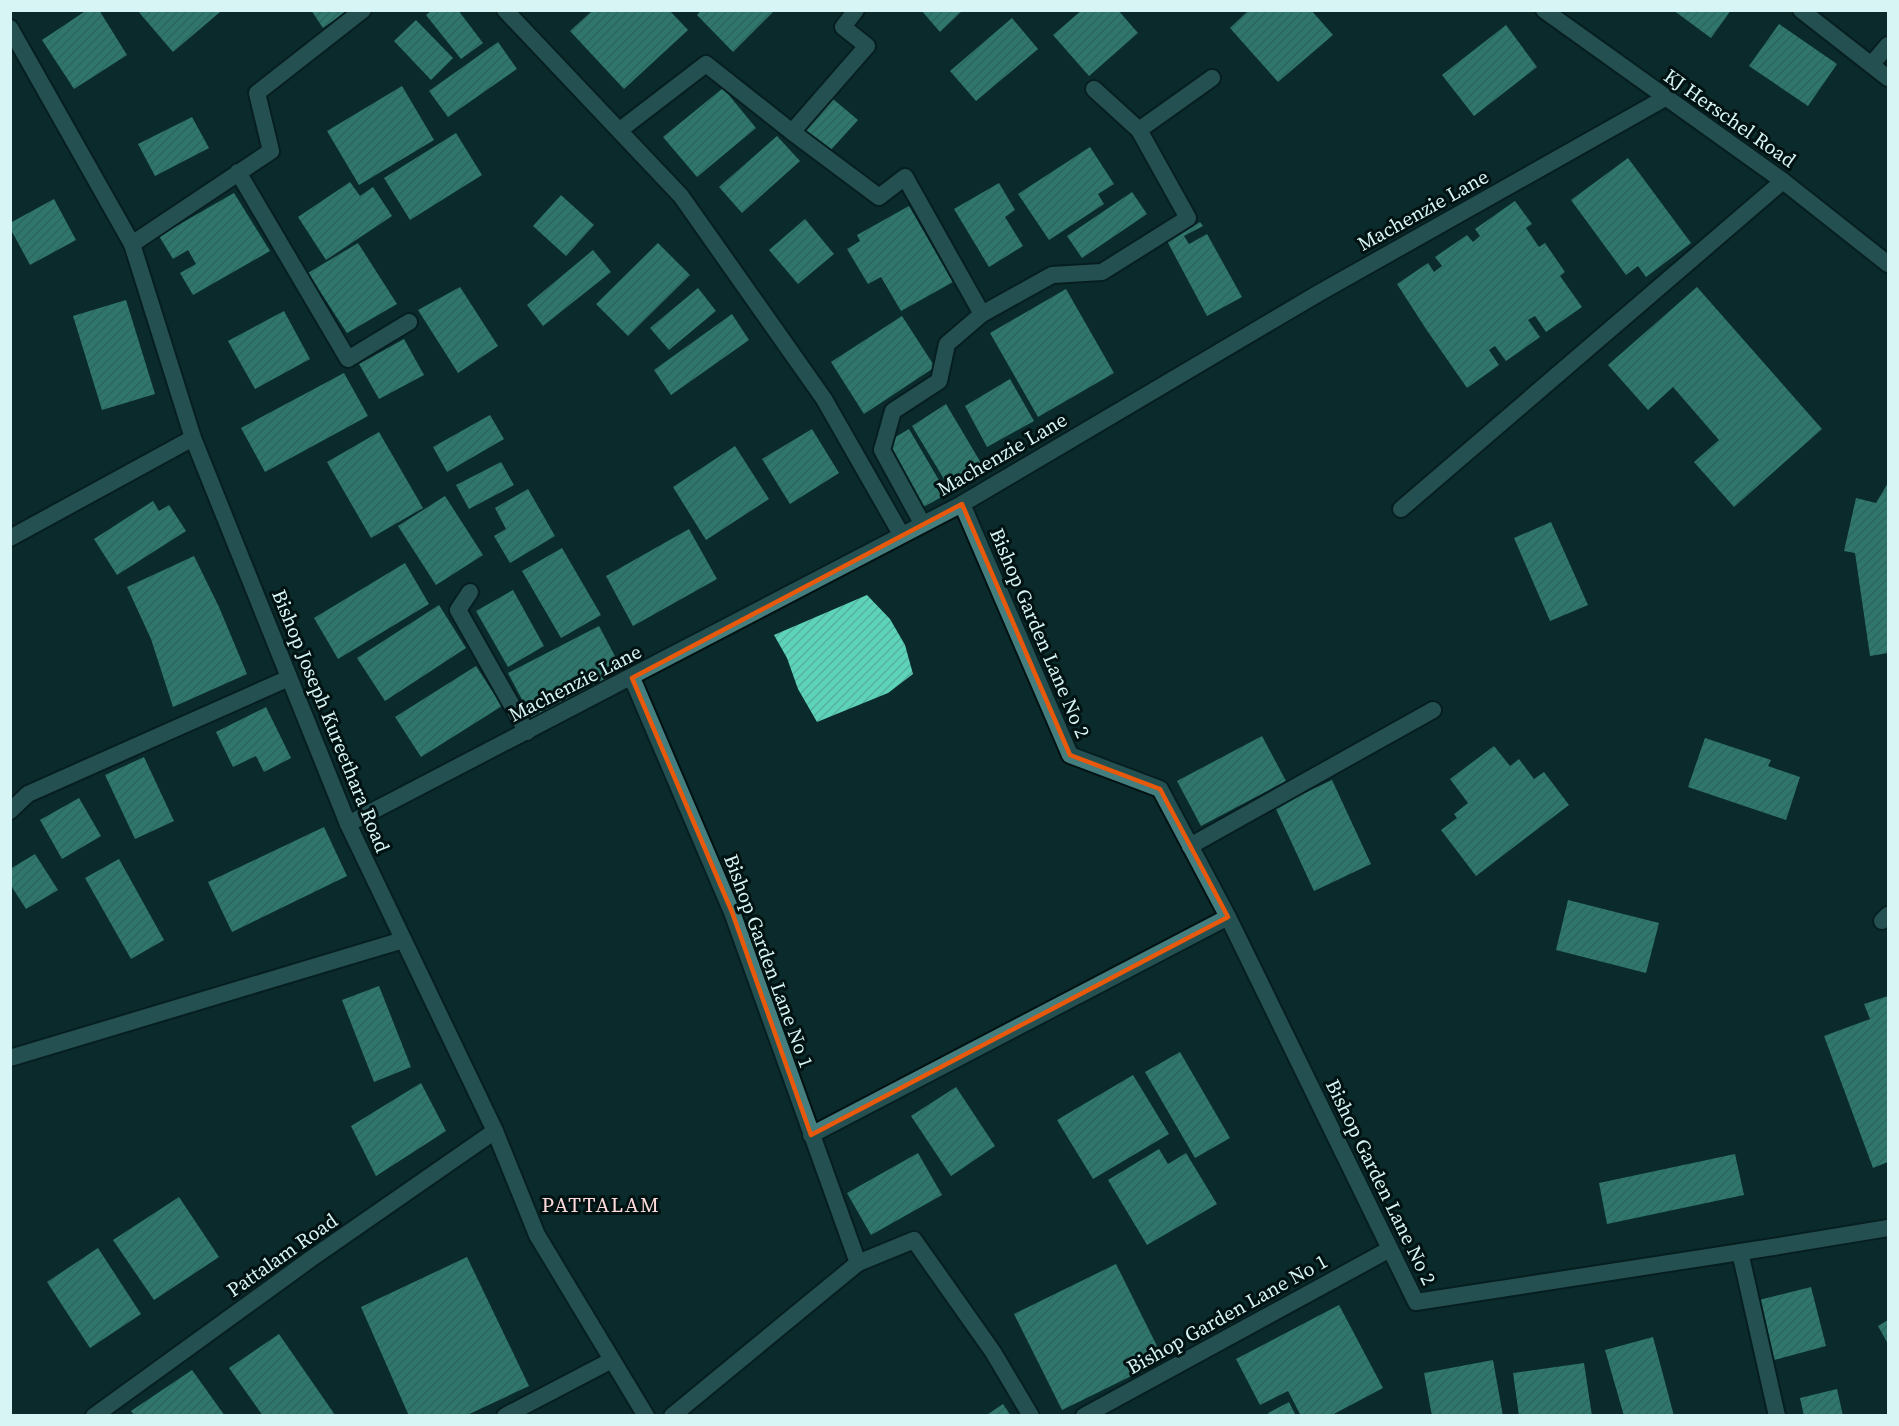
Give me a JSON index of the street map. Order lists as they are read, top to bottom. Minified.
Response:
{"streets":{"street":["KJ Herschel Road","Machenzie Lane","Bishop Garden Lane No 2","Bishop Joseph Kureethara Road","Bishop Garden Lane No 1","Pattalam Road"]},"crossings":[["KJ Herschel Road","Machenzie Lane"],["Machenzie Lane","Bishop Garden Lane No 2"],["Machenzie Lane","Bishop Joseph Kureethara Road"],["Machenzie Lane","Bishop Garden Lane No 1"],["Bishop Garden Lane No 2","Bishop Garden Lane No 1"],["Bishop Joseph Kureethara Road","Pattalam Road"]],"districts":["PATTALAM"]}
